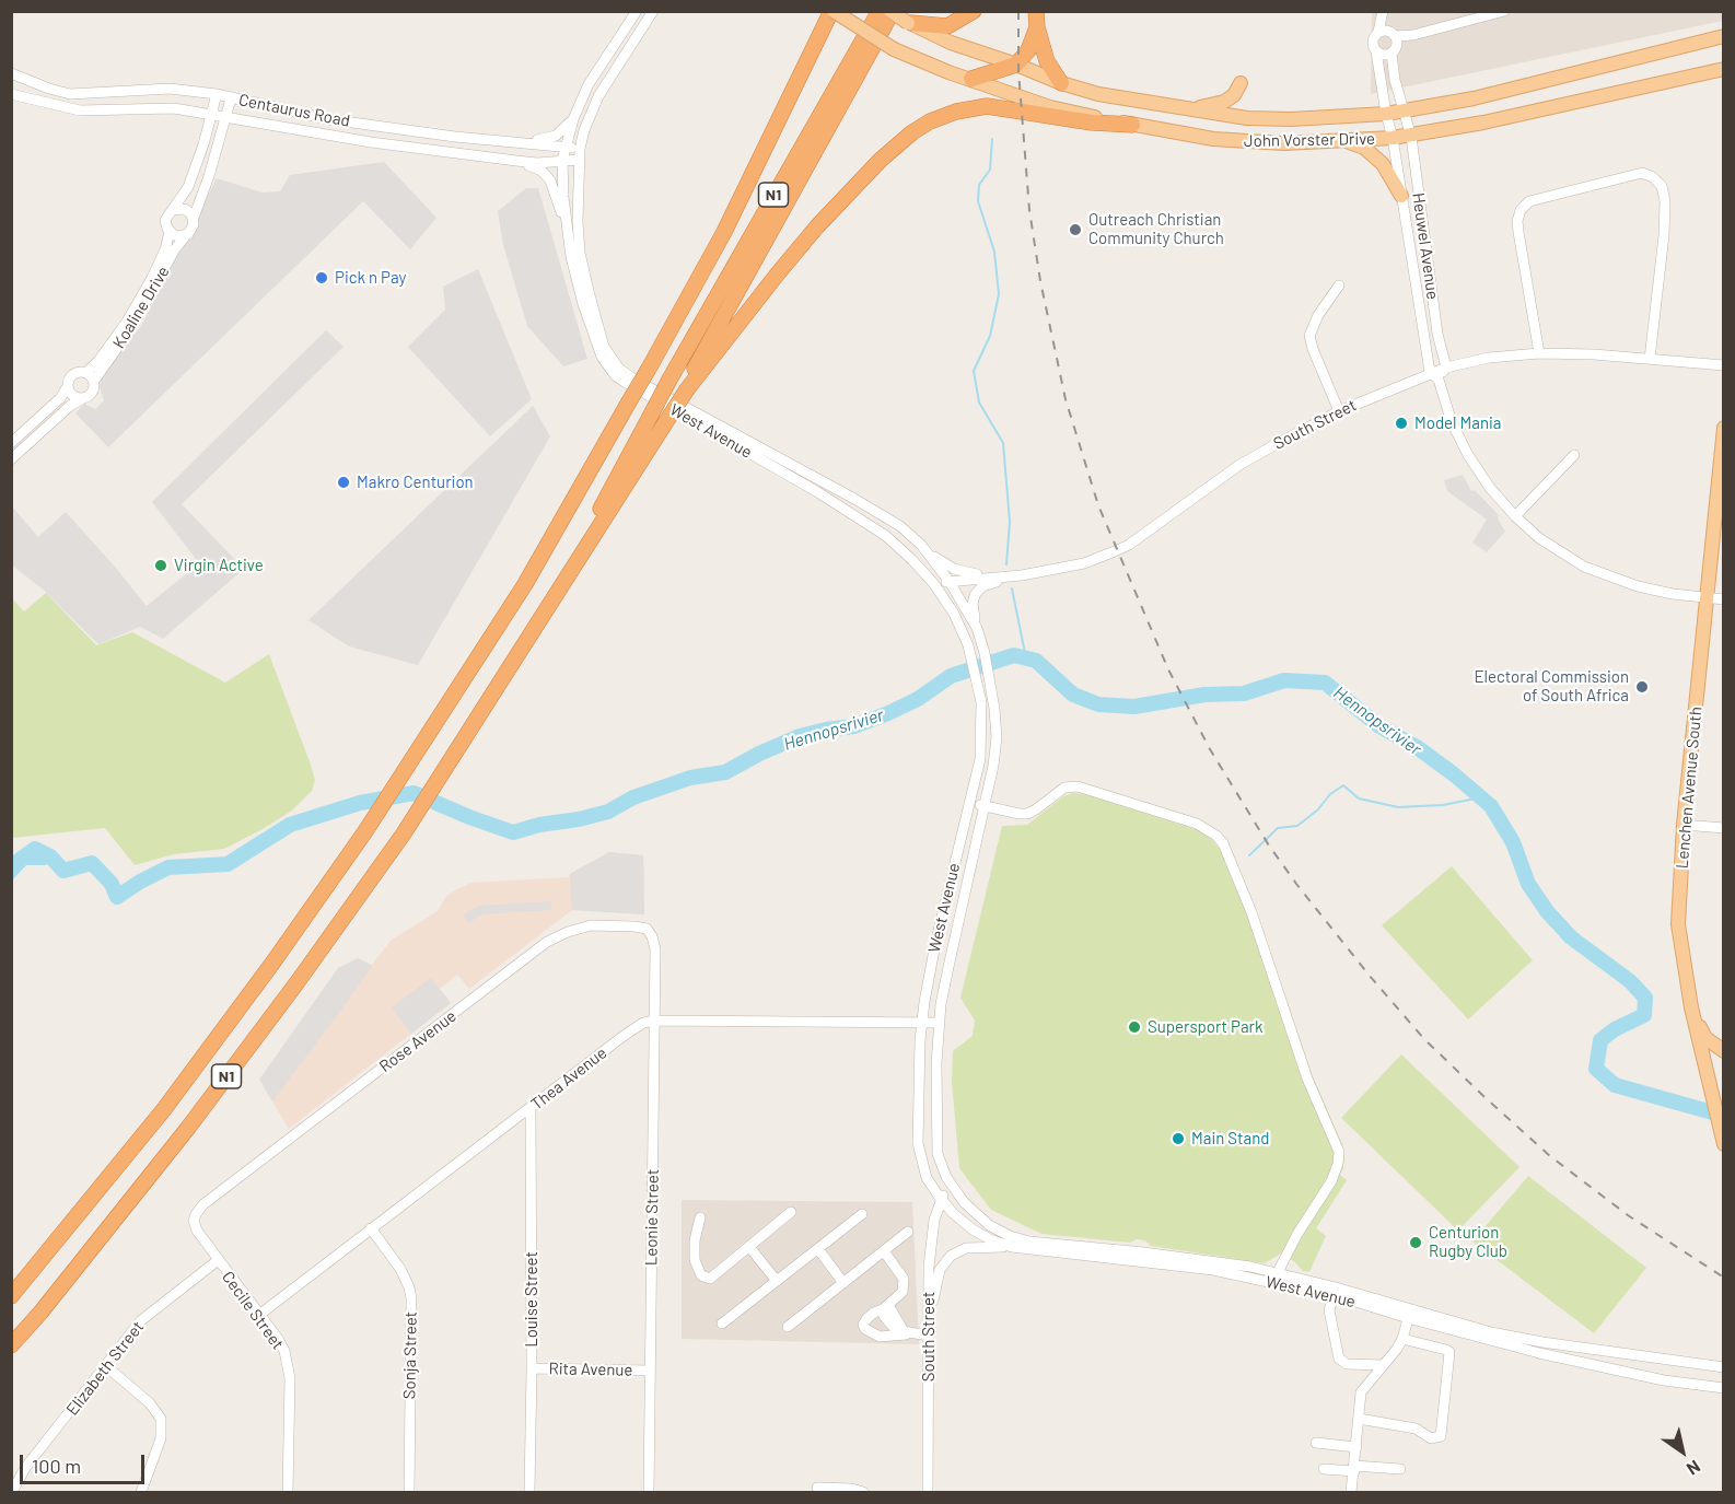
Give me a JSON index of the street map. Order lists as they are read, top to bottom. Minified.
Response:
{"streets":{"highway":["N1"],"main road":["John Vorster Drive","Lenchen Avenue South"],"street":["Centaurus Road","Heuwel Avenue","Koaline Drive","South Street","West Avenue","Rose Avenue","Thea Avenue","Leonie Street","Louise Street","Cecile Street","Sonja Street","Elizabeth Street","Rita Avenue"]},"crossings":[["Centaurus Road","West Avenue"],["John Vorster Drive","Heuwel Avenue"],["Heuwel Avenue","South Street"],["South Street","West Avenue"],["West Avenue","Thea Avenue"],["Rose Avenue","Leonie Street"],["Rose Avenue","Cecile Street"],["Thea Avenue","Leonie Street"],["Thea Avenue","Louise Street"],["Thea Avenue","Cecile Street"],["Thea Avenue","Sonja Street"],["Leonie Street","Rita Avenue"],["Louise Street","Rita Avenue"],["Cecile Street","Elizabeth Street"]],"water":["Hennopsrivier"],"places":["Outreach Christian Community Church","Pick n Pay","Model Mania","Makro Centurion","Virgin Active","Electoral Commission of South Africa","Supersport Park","Main Stand","Centurion Rugby Club"],"scale_bar":"100 m","north":"bottom right"}
